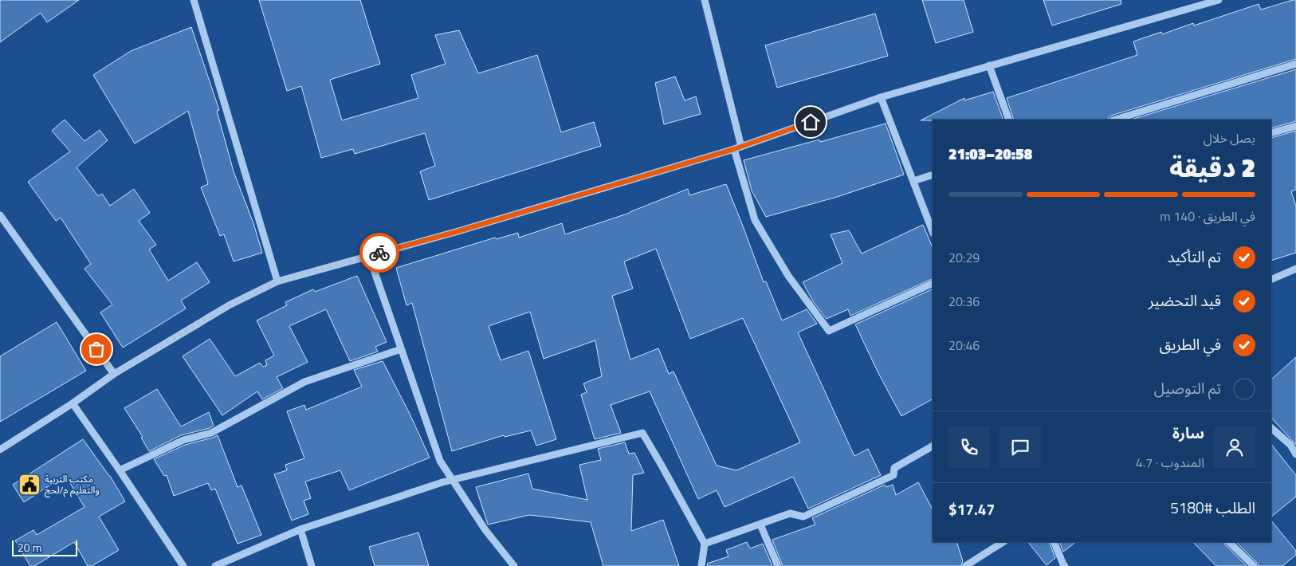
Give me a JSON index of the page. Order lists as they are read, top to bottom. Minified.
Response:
{"places":{"public building":["مكتب التربية والتعليم م/لحج"]},"scale_bar":"20 m","page":{"heading":["2 دقيقة","يصل خلال","20:58–21:03"],"panel":["سارة","المندوب · 4.7","الطلب #5180","$17.47"],"bar":"في الطريق · 140 m","list":[["تم التأكيد","20:29"],["قيد التحضير","20:36"],["في الطريق","20:46"],"تم التوصيل"],"scale":"20 m"}}
